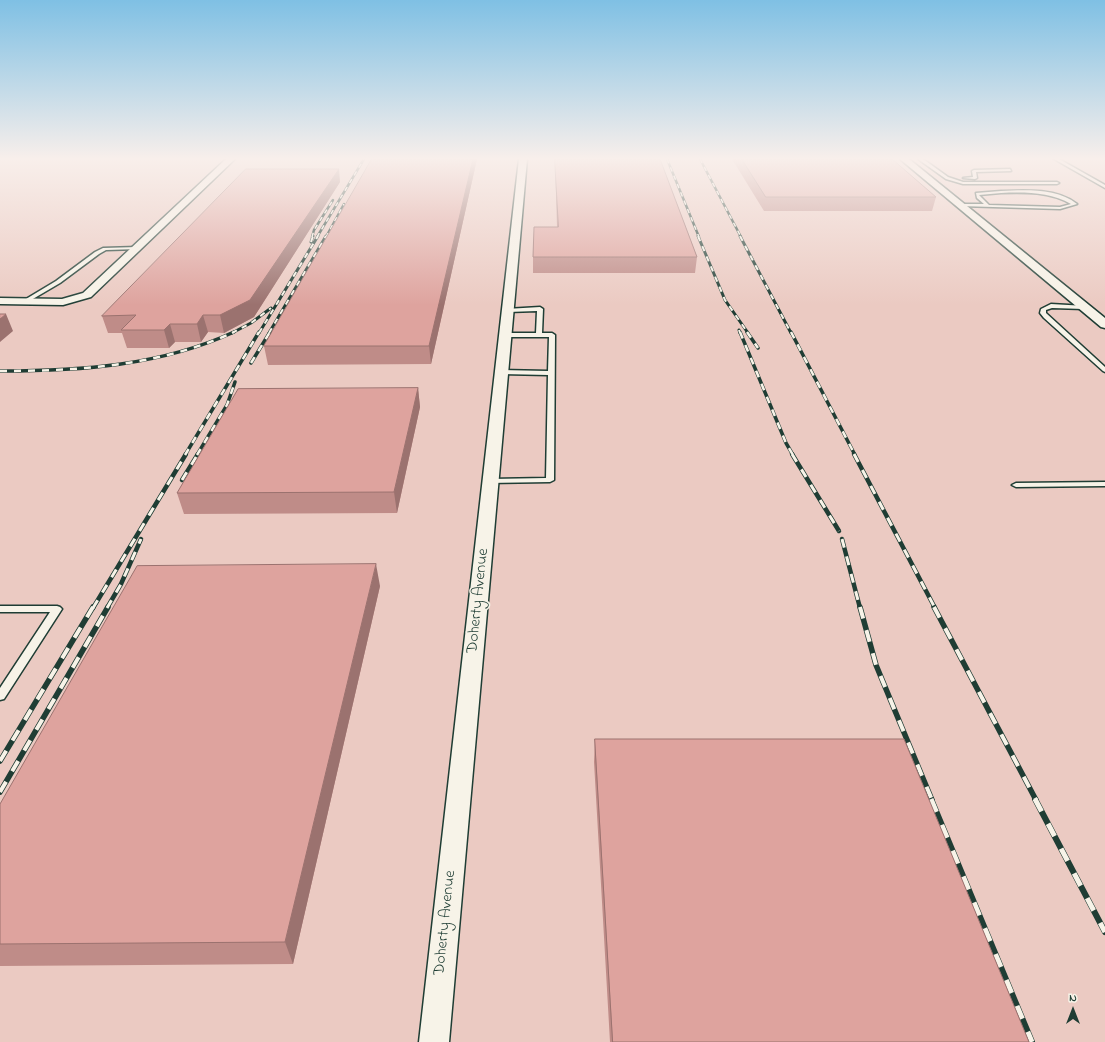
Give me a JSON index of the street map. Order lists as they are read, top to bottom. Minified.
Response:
{"streets":{"street":["Doherty Avenue"]},"north":"top"}
